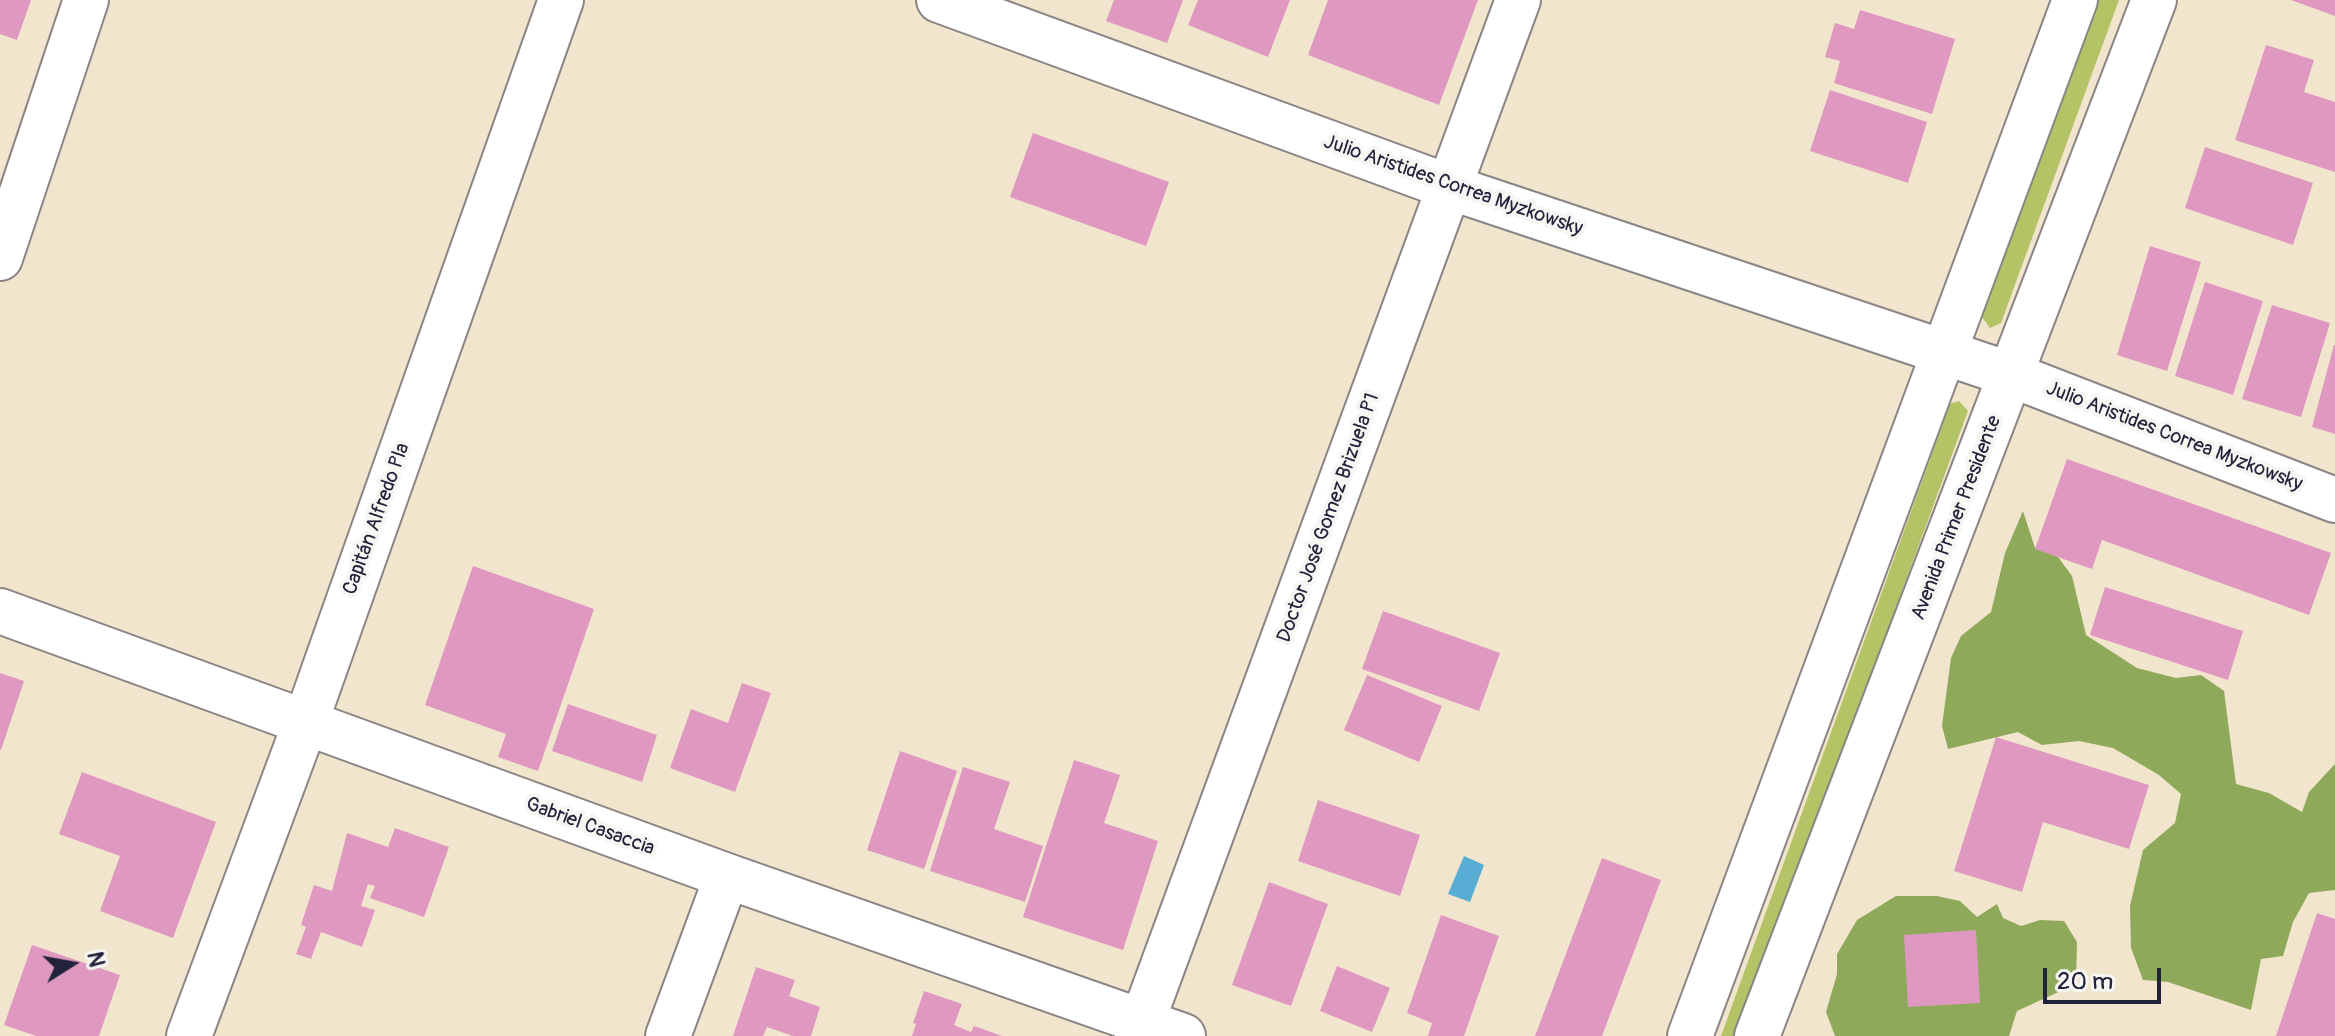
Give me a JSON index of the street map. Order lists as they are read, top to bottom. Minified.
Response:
{"streets":{"street":["Julio Aristides Correa Myzkowsky","Doctor José Gomez Brizuela P1","Avenida Primer Presidente","Capitán Alfredo Pla","Gabriel Casaccia"]},"crossings":[["Julio Aristides Correa Myzkowsky","Doctor José Gomez Brizuela P1"],["Julio Aristides Correa Myzkowsky","Avenida Primer Presidente"],["Doctor José Gomez Brizuela P1","Gabriel Casaccia"],["Capitán Alfredo Pla","Gabriel Casaccia"]],"scale_bar":"20 m","north":"right"}
